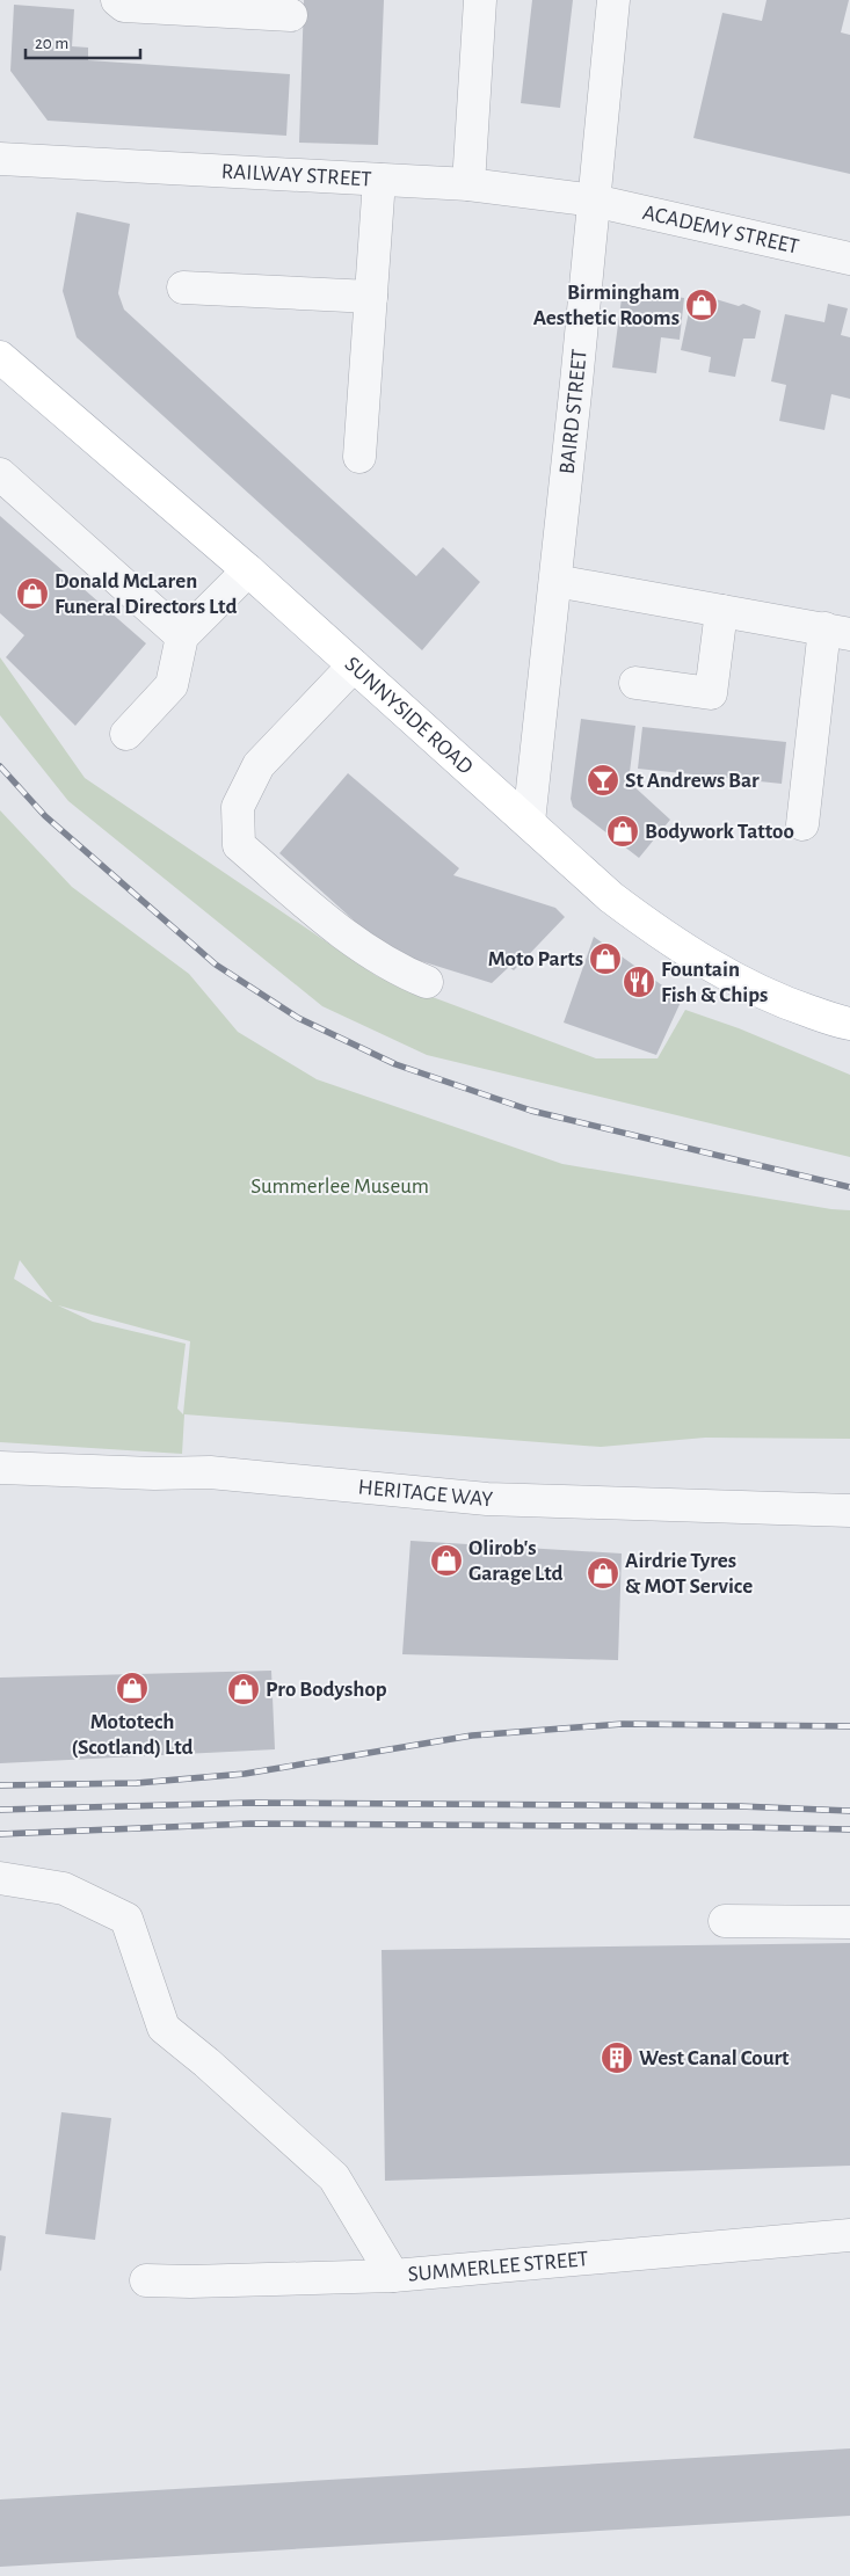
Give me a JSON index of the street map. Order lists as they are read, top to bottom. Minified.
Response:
{"streets":{"main road":["SUNNYSIDE ROAD"],"street":["RAILWAY STREET","ACADEMY STREET","BAIRD STREET","HERITAGE WAY","SUMMERLEE STREET"]},"crossings":[["RAILWAY STREET","ACADEMY STREET"],["RAILWAY STREET","BAIRD STREET"],["ACADEMY STREET","BAIRD STREET"],["BAIRD STREET","SUNNYSIDE ROAD"]],"parks":["Summerlee Museum"],"places":{"shop":["Birmingham Aesthetic Rooms","Donald McLaren Funeral Directors Ltd","Bodywork Tattoo","Moto Parts","Olirob's Garage Ltd","Airdrie Tyres & MOT Service","Mototech (Scotland) Ltd","Pro Bodyshop"],"bar":["St Andrews Bar"],"restaurant":["Fountain Fish & Chips"],"building":["West Canal Court"]},"scale_bar":"20 m"}
